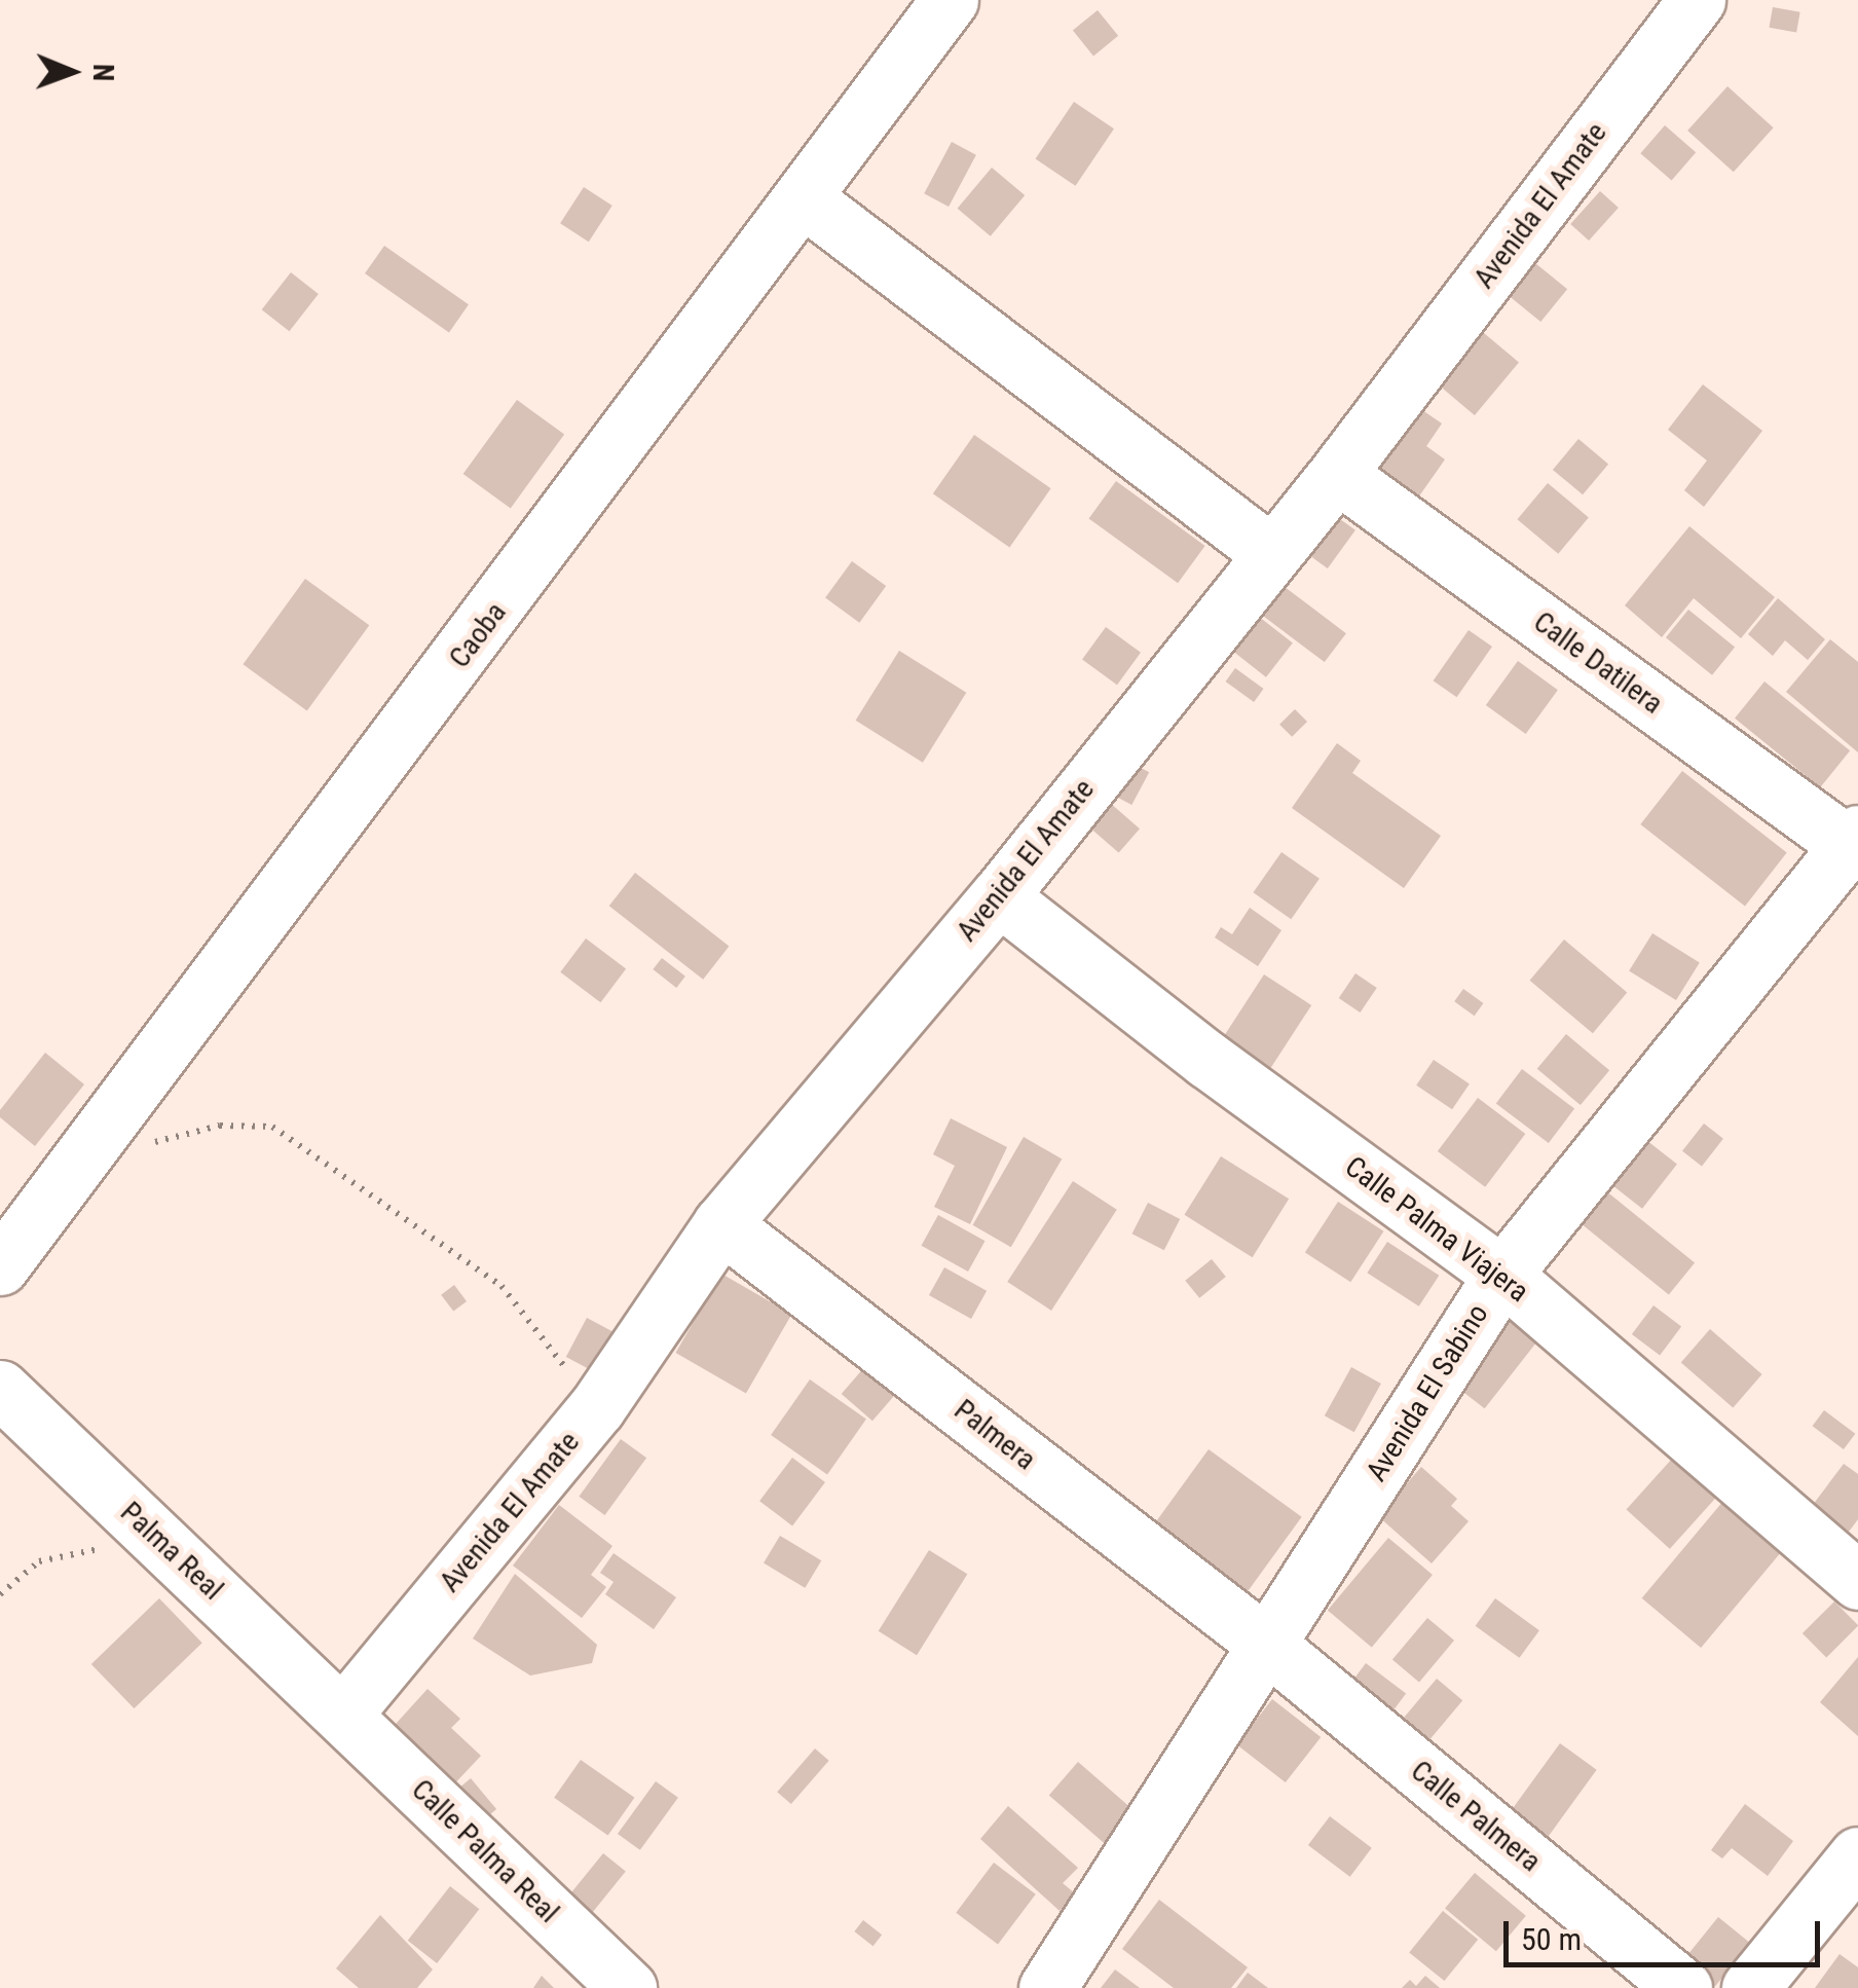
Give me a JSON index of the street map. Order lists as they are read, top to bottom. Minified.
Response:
{"streets":{"street":["Avenida El Amate","Caoba","Calle Datilera","Calle Palma Viajera","Avenida El Sabino","Palmera","Palma Real","Calle Palmera","Calle Palma Real"]},"crossings":[["Avenida El Amate","Calle Datilera"],["Avenida El Amate","Calle Palma Viajera"],["Avenida El Amate","Palmera"],["Avenida El Amate","Palma Real"],["Avenida El Amate","Calle Palma Real"],["Calle Datilera","Avenida El Sabino"],["Calle Palma Viajera","Avenida El Sabino"],["Avenida El Sabino","Palmera"],["Avenida El Sabino","Calle Palmera"],["Palmera","Calle Palmera"],["Palma Real","Calle Palma Real"]],"scale_bar":"50 m","north":"right"}
